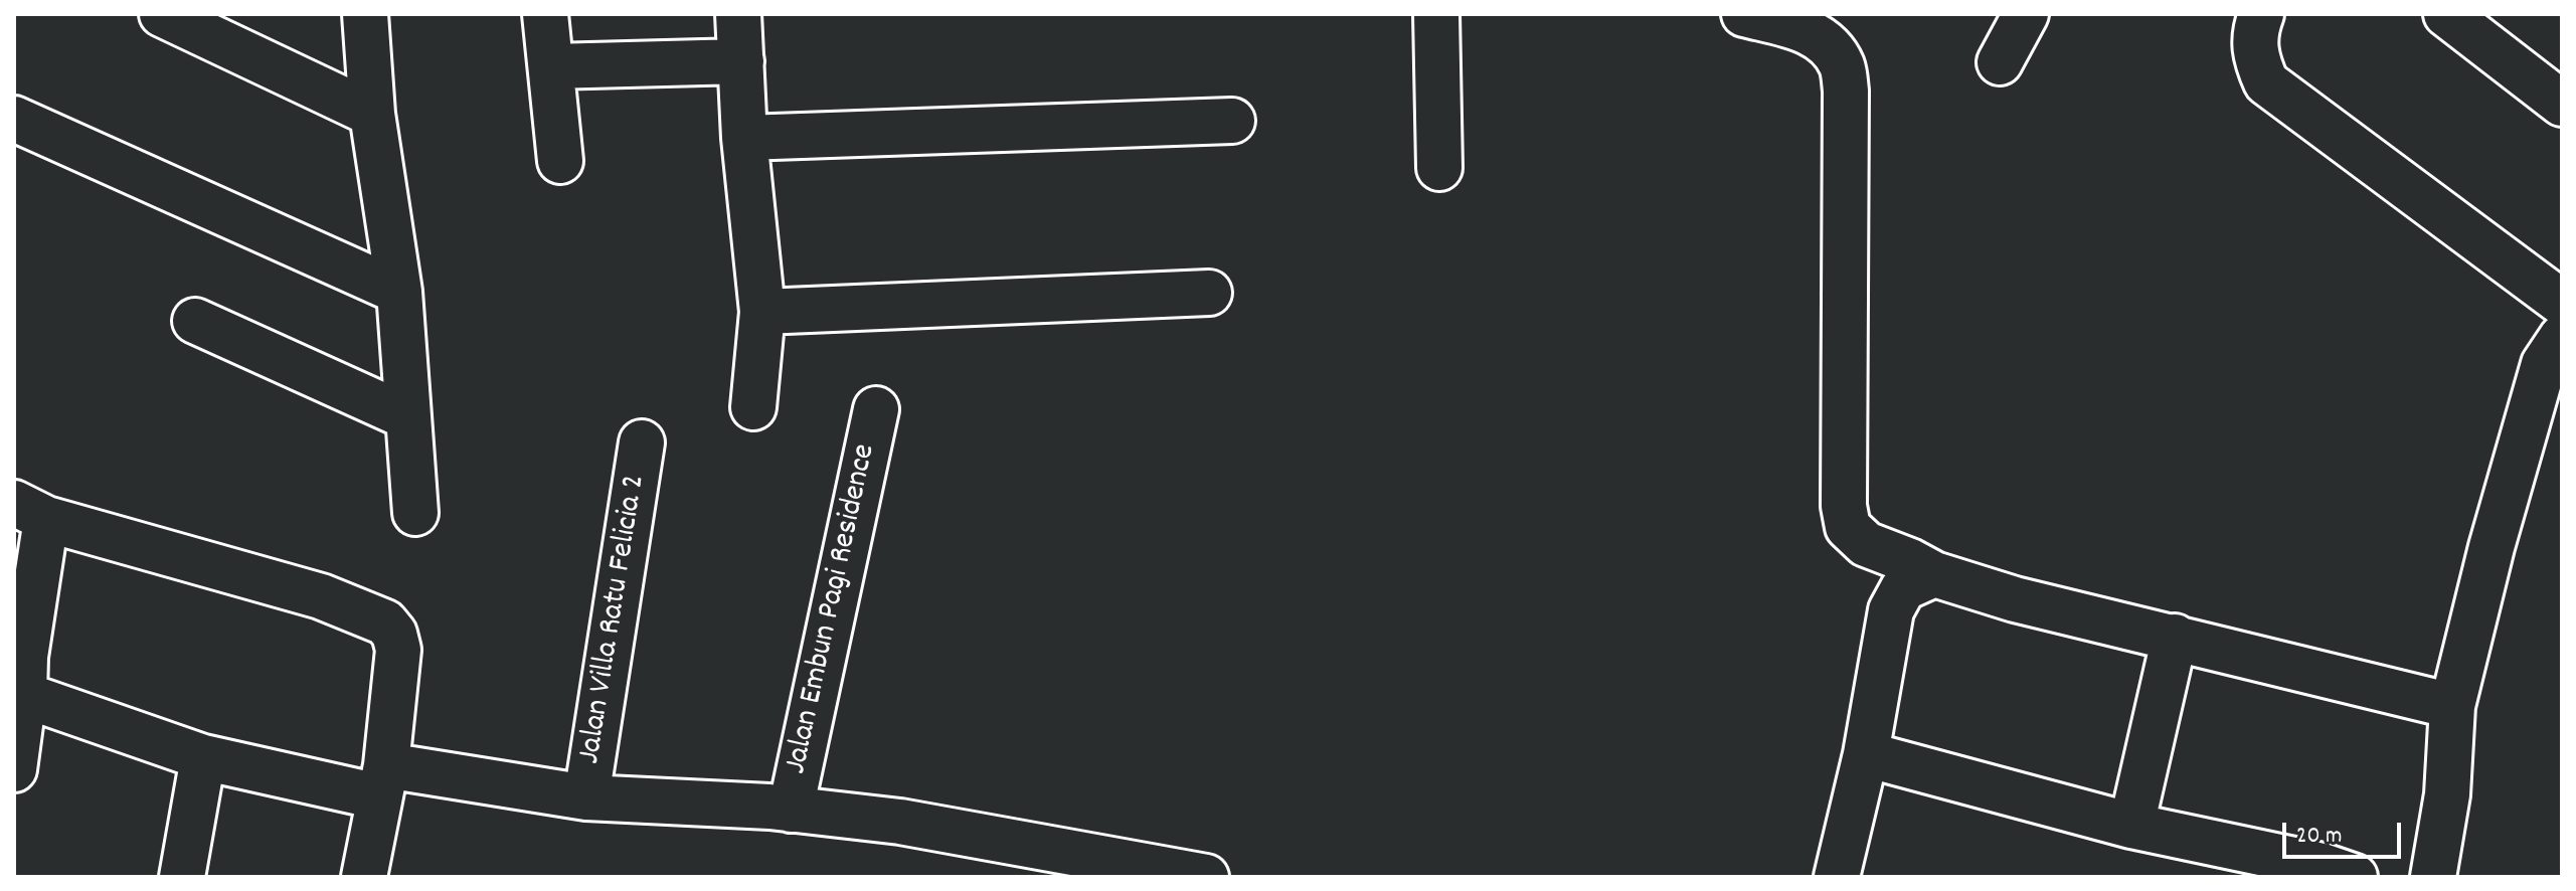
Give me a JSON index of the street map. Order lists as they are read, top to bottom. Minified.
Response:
{"streets":{"street":["Jalan Embun Pagi Residence","Jalan Villa Ratu Felicia 2"]},"scale_bar":"20 m"}
